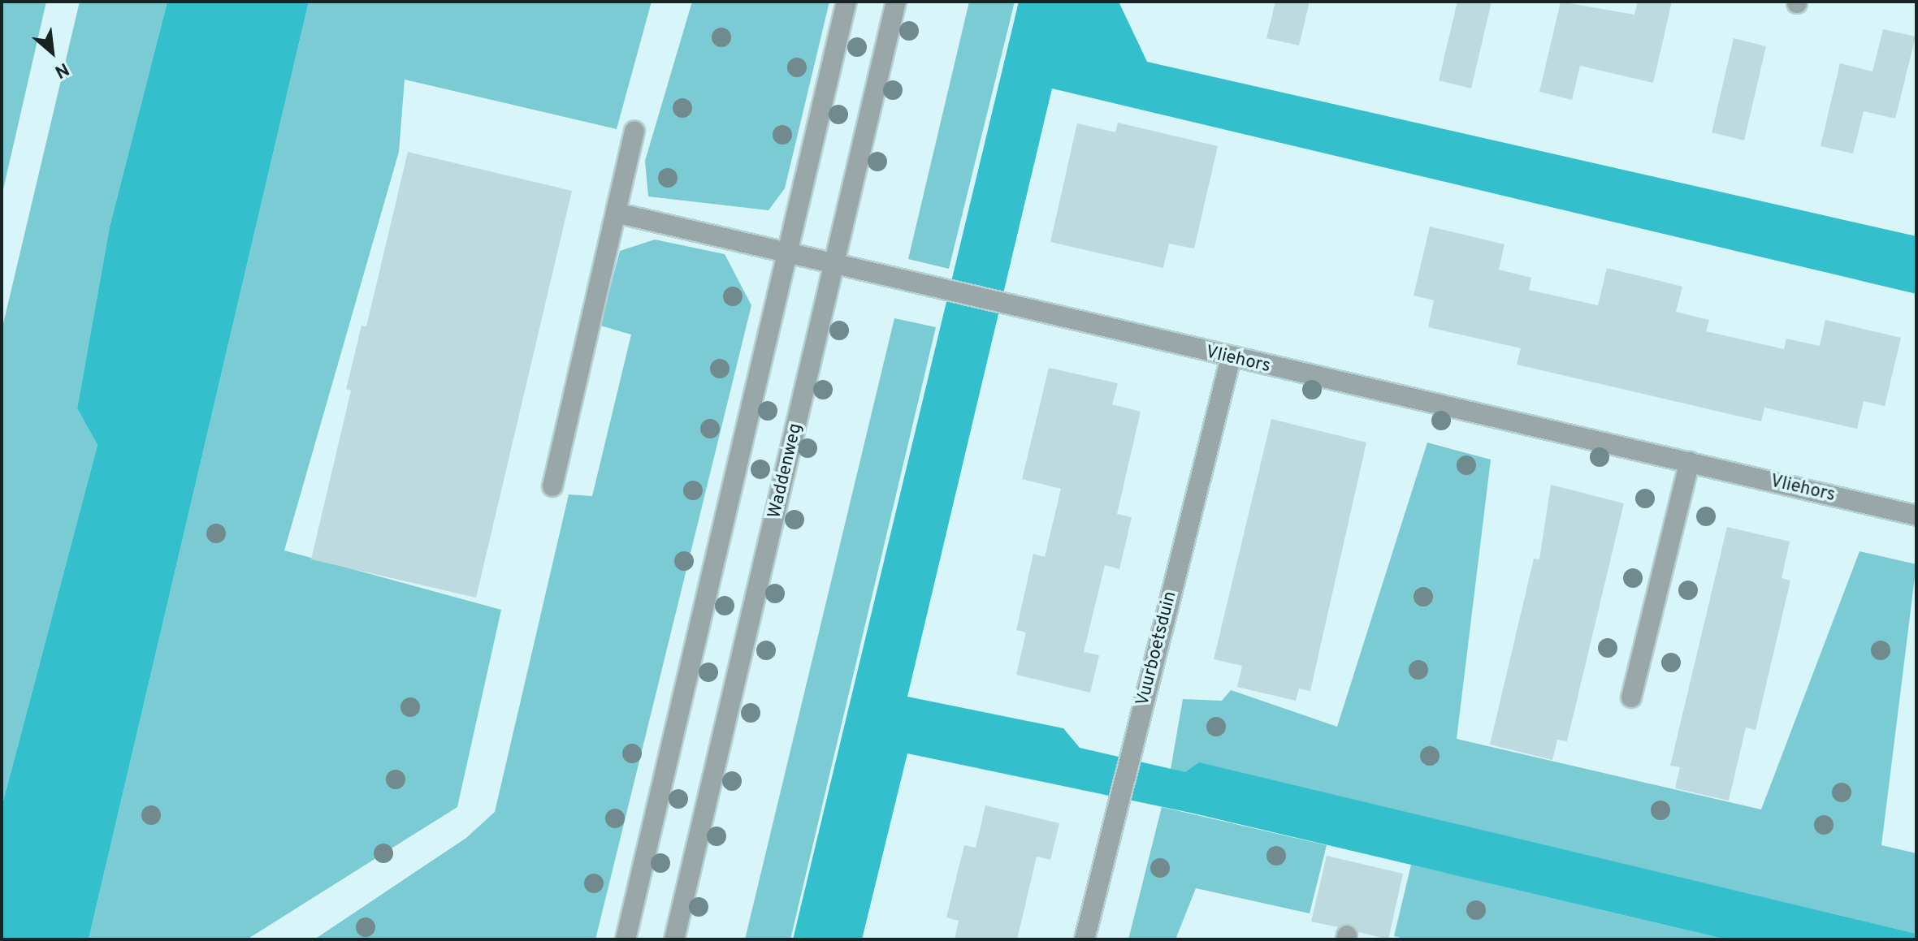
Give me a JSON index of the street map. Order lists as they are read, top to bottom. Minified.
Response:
{"streets":{"street":["Vliehors","Waddenweg","Vuurboetsduin"]},"crossings":[["Vliehors","Waddenweg"],["Vliehors","Vuurboetsduin"]],"north":"bottom right"}
